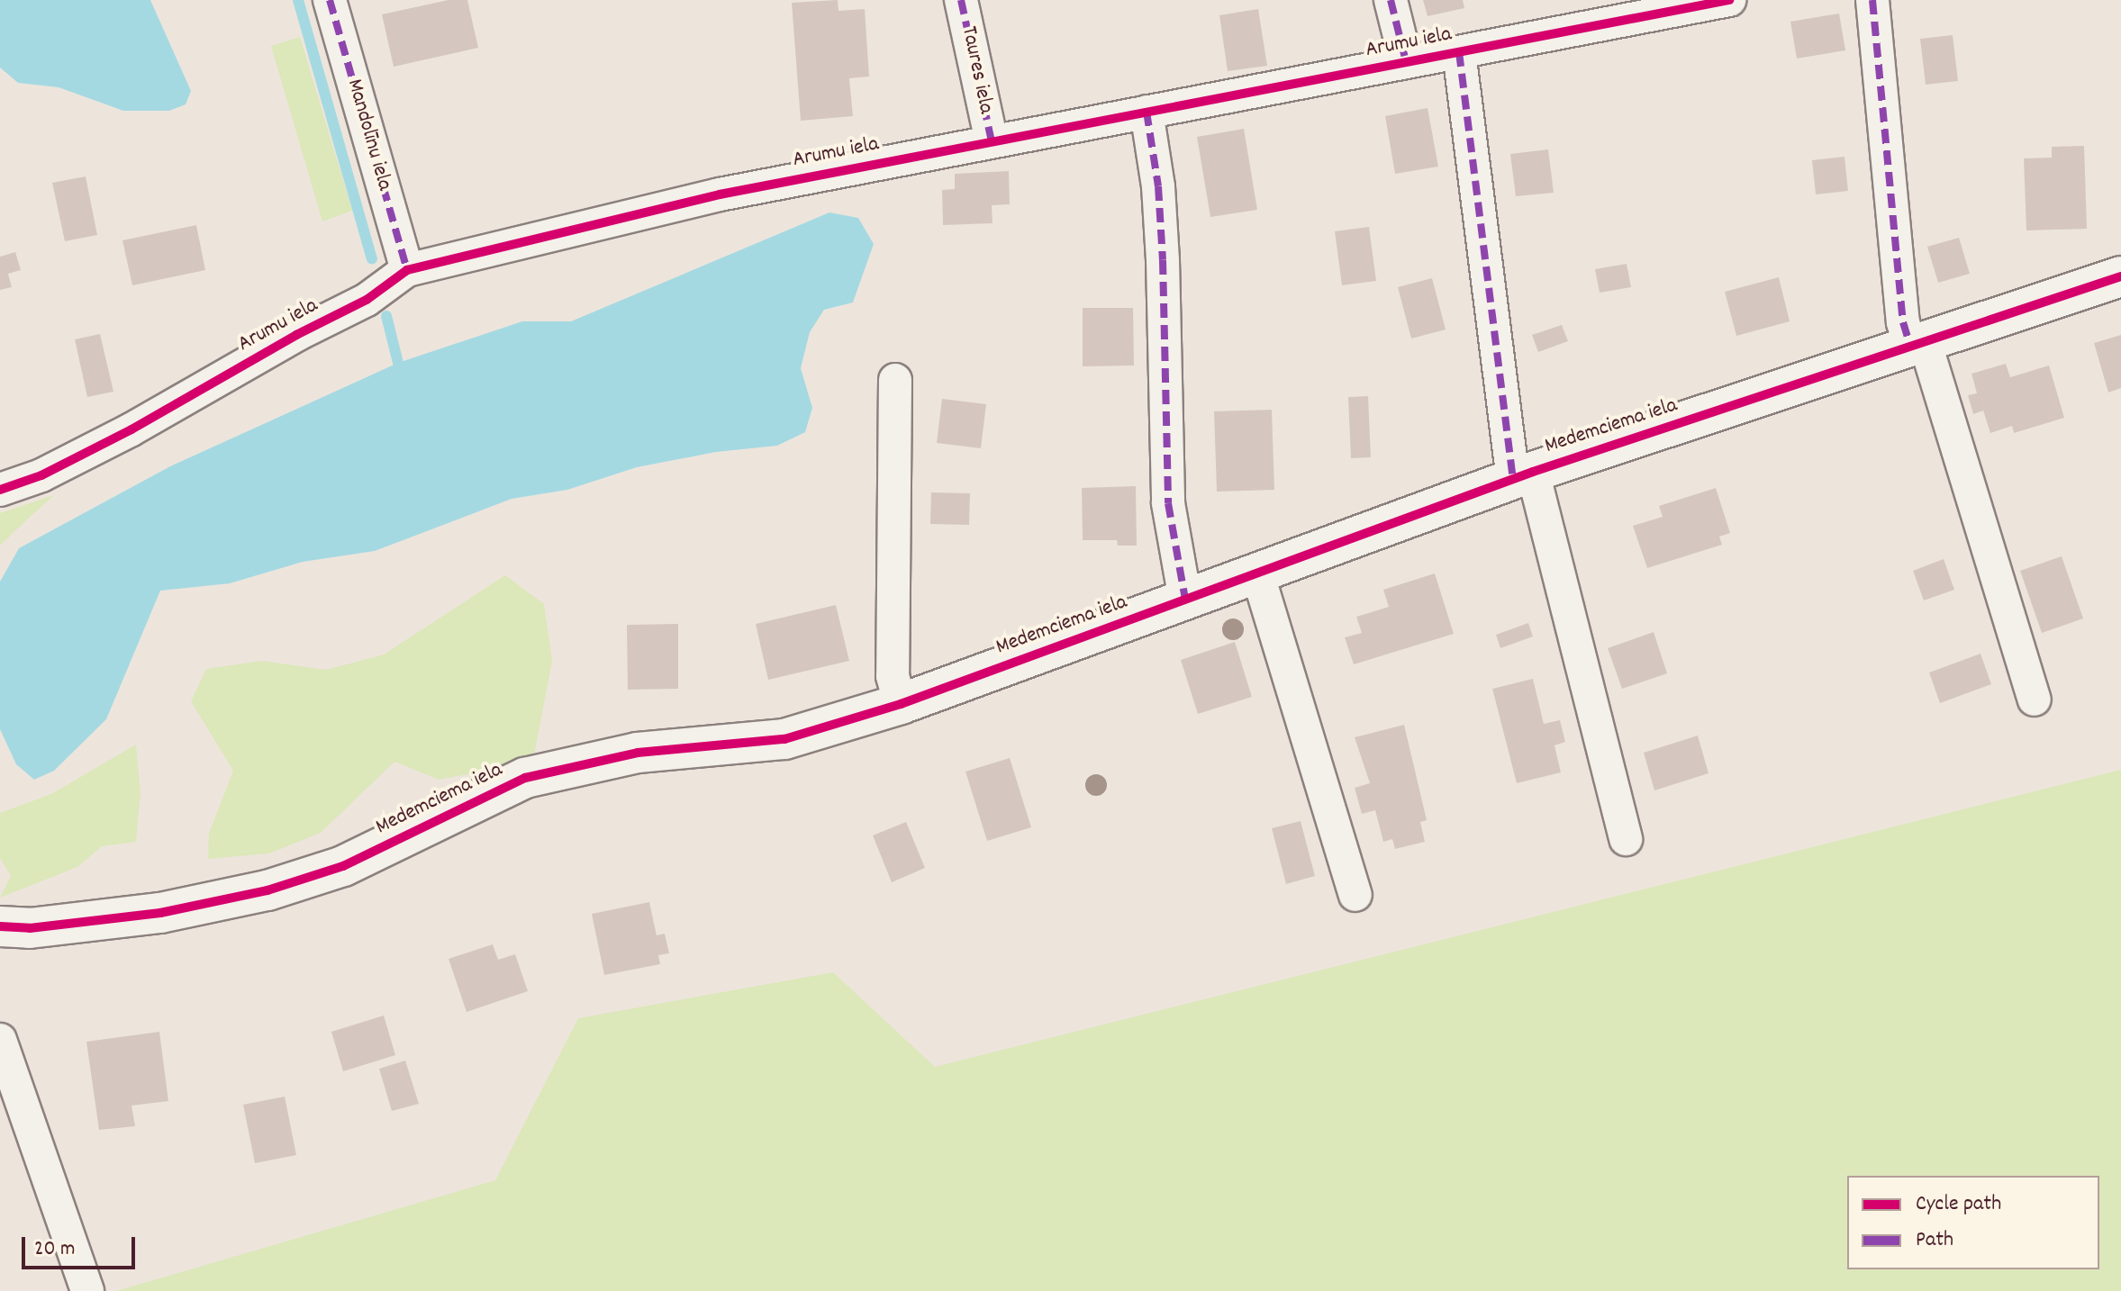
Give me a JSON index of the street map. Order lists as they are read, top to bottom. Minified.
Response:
{"streets":{"street":["Arumu iela","Taures iela","Mandolīnu iela","Medemciema iela"]},"crossings":[["Arumu iela","Taures iela"],["Arumu iela","Mandolīnu iela"],["Arumu iela","Medemciema iela"]],"legend":["Cycle path","Path"],"scale_bar":"20 m"}
